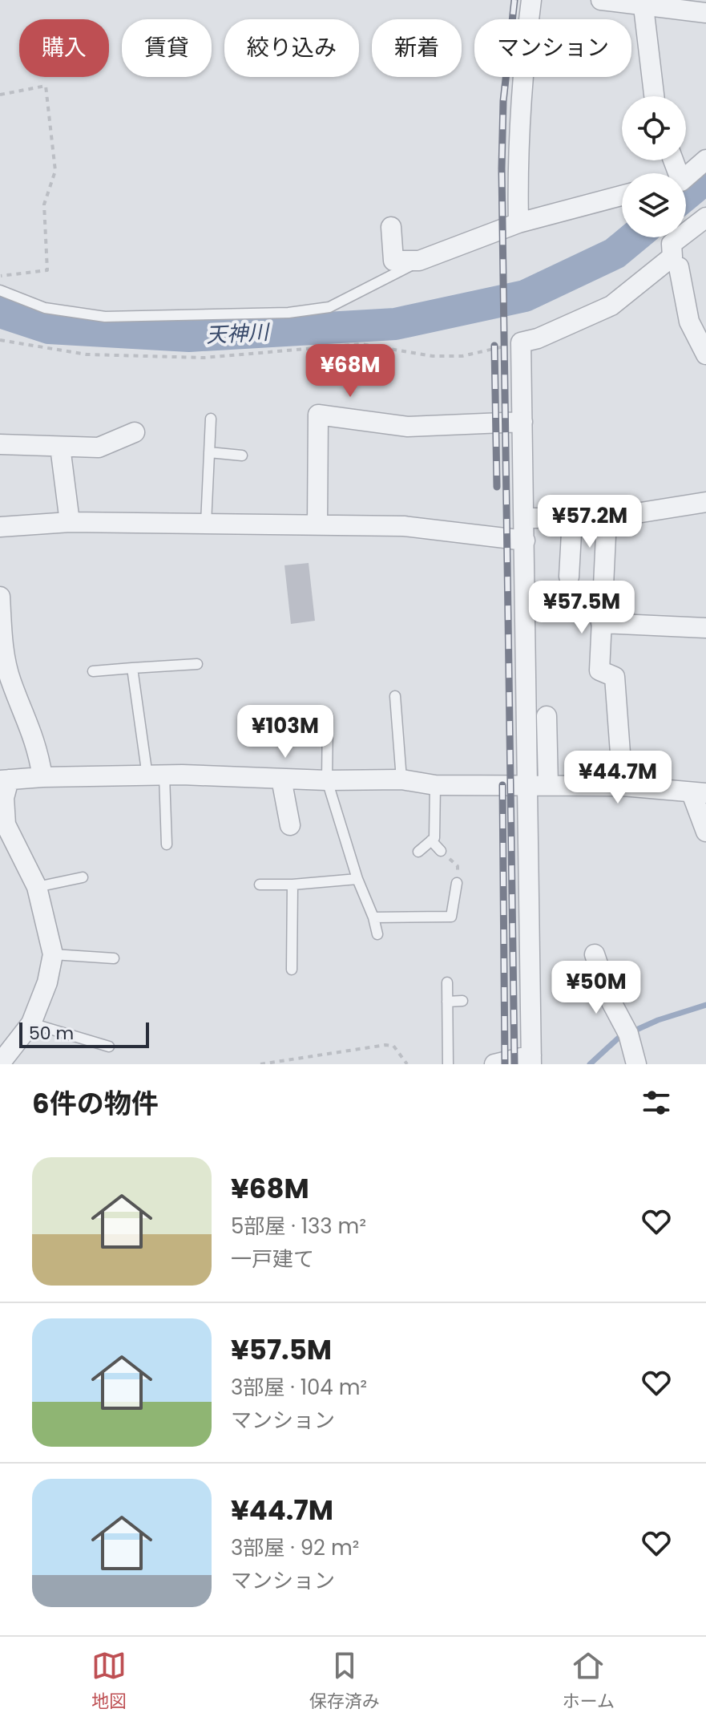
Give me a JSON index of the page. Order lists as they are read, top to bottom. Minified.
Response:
{"water":["天神川"],"scale_bar":"50 m","page":{"chip":["購入","賃貸","絞り込み","新着","マンション"],"price":["¥68M","¥57.2M","¥57.5M","¥103M","¥44.7M","¥50M"],"scale":"50 m","heading":"6件の物件","list":[{"name":"¥68M","note":"5部屋 · 133 m² · 一戸建て"},{"name":"¥57.5M","note":"3部屋 · 104 m² · マンション"},{"name":"¥44.7M","note":"3部屋 · 92 m² · マンション"}],"tabs":["地図","保存済み","ホーム"]}}
